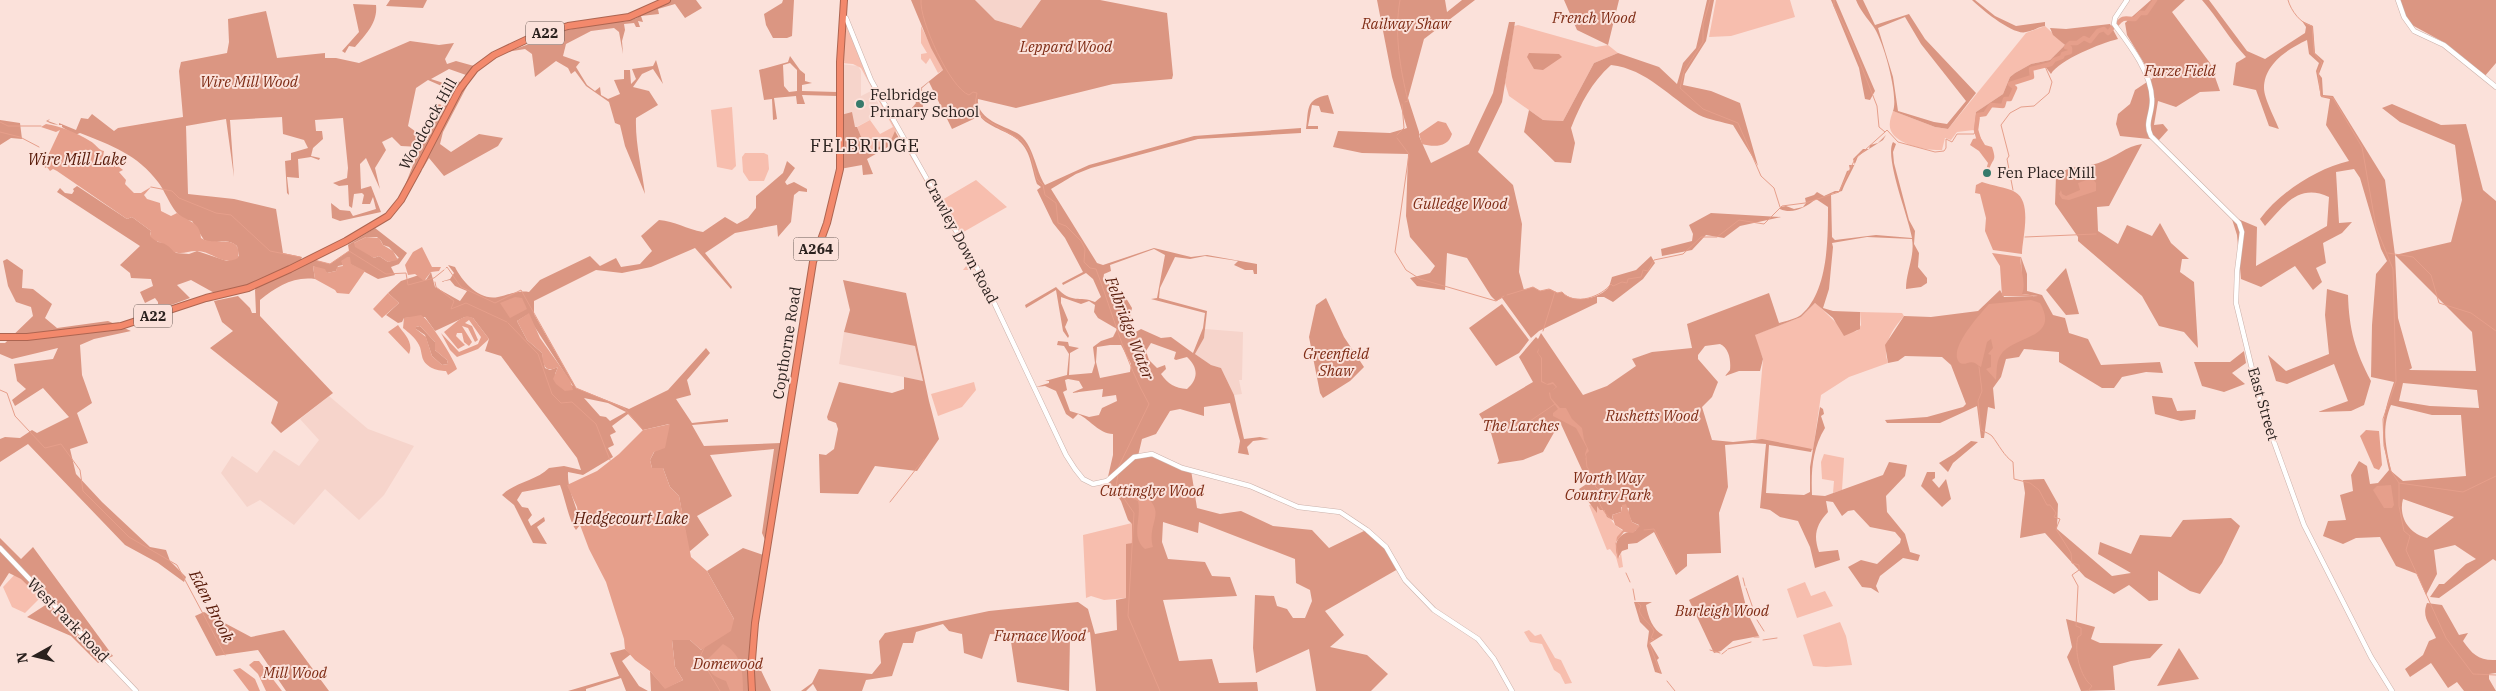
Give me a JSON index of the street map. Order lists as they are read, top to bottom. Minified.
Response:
{"streets":{"highway":["A22","Woodcock Hill","A264","Copthorne Road"],"street":["Crawley Down Road","East Street","West Park Road"]},"crossings":[["Crawley Down Road","Copthorne Road"]],"districts":["FELBRIDGE"],"water":["Wire Mill Lake","Felbridge Water","Hedgecourt Lake","Eden Brook"],"parks":["French Wood","Railway Shaw","Leppard Wood","Furze Field","Wire Mill Wood","Gulledge Wood","Greenfield Shaw","Rushetts Wood","The Larches","Worth Way Country Park","Cuttinglye Wood","Burleigh Wood","Furnace Wood","Domewood","Mill Wood"],"places":["Felbridge Primary School","Fen Place Mill"],"north":"left"}
